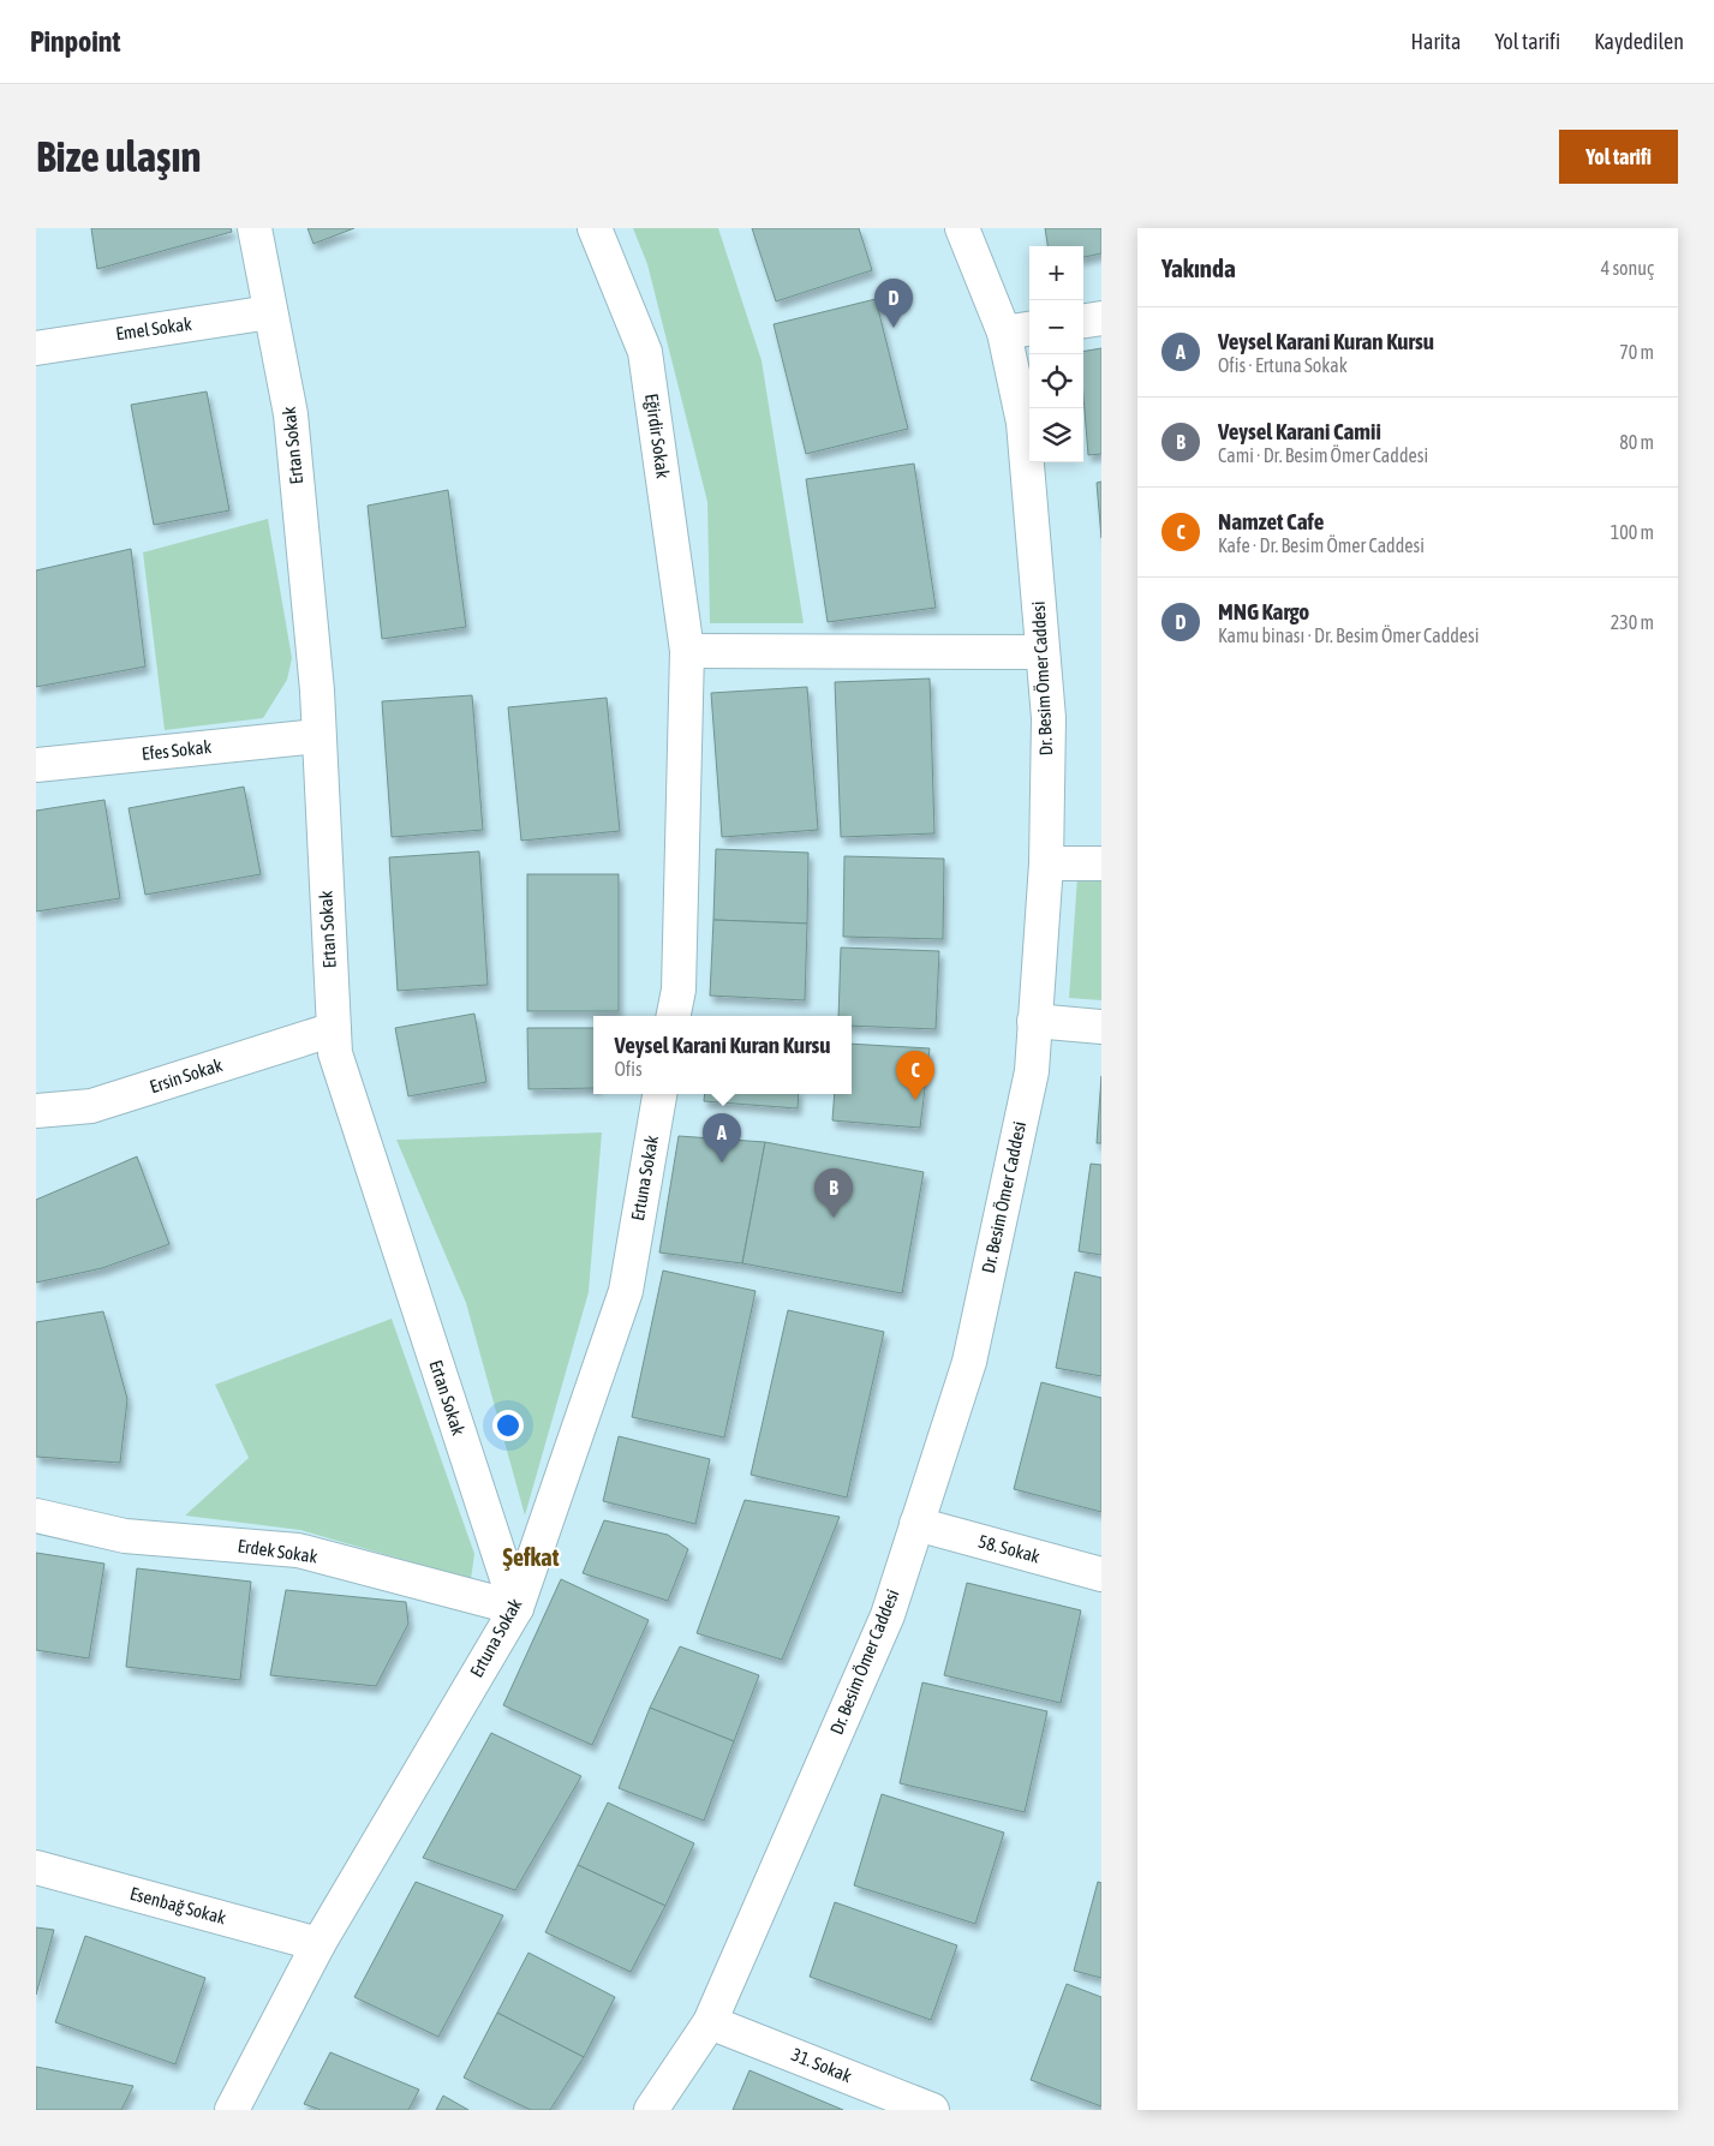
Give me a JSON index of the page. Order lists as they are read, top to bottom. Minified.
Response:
{"streets":{"street":["Emel Sokak","Eğirdir Sokak","Ertan Sokak","Dr. Besim Ömer Caddesi","Efes Sokak","Ersin Sokak","Ertuna Sokak","58. Sokak","Erdek Sokak","Esenbağ Sokak","31. Sokak"]},"crossings":[["Emel Sokak","Ertan Sokak"],["Ertan Sokak","Efes Sokak"],["Ertan Sokak","Ersin Sokak"],["Ertan Sokak","Ertuna Sokak"],["Ertan Sokak","Erdek Sokak"],["Dr. Besim Ömer Caddesi","58. Sokak"],["Dr. Besim Ömer Caddesi","31. Sokak"],["Ertuna Sokak","Erdek Sokak"],["Ertuna Sokak","Esenbağ Sokak"]],"districts":["Şefkat"],"page":{"header":"Pinpoint","nav":["Harita","Yol tarifi","Kaydedilen"],"buttons":"Yol tarifi","title":"Bize ulaşın","heading":["Yakında","4 sonuç"],"map_buttons":["+","−"],"pins":["D","C","A","B"],"list":[{"mark":"A","name":"Veysel Karani Kuran Kursu","note":"Ofis · Ertuna Sokak","value":"70 m"},{"mark":"B","name":"Veysel Karani Camii","note":"Cami · Dr. Besim Ömer Caddesi","value":"80 m"},{"mark":"C","name":"Namzet Cafe","note":"Kafe · Dr. Besim Ömer Caddesi","value":"100 m"},{"mark":"D","name":"MNG Kargo","note":"Kamu binası · Dr. Besim Ömer Caddesi","value":"230 m"}],"popup":["Veysel Karani Kuran Kursu","Ofis"]}}
